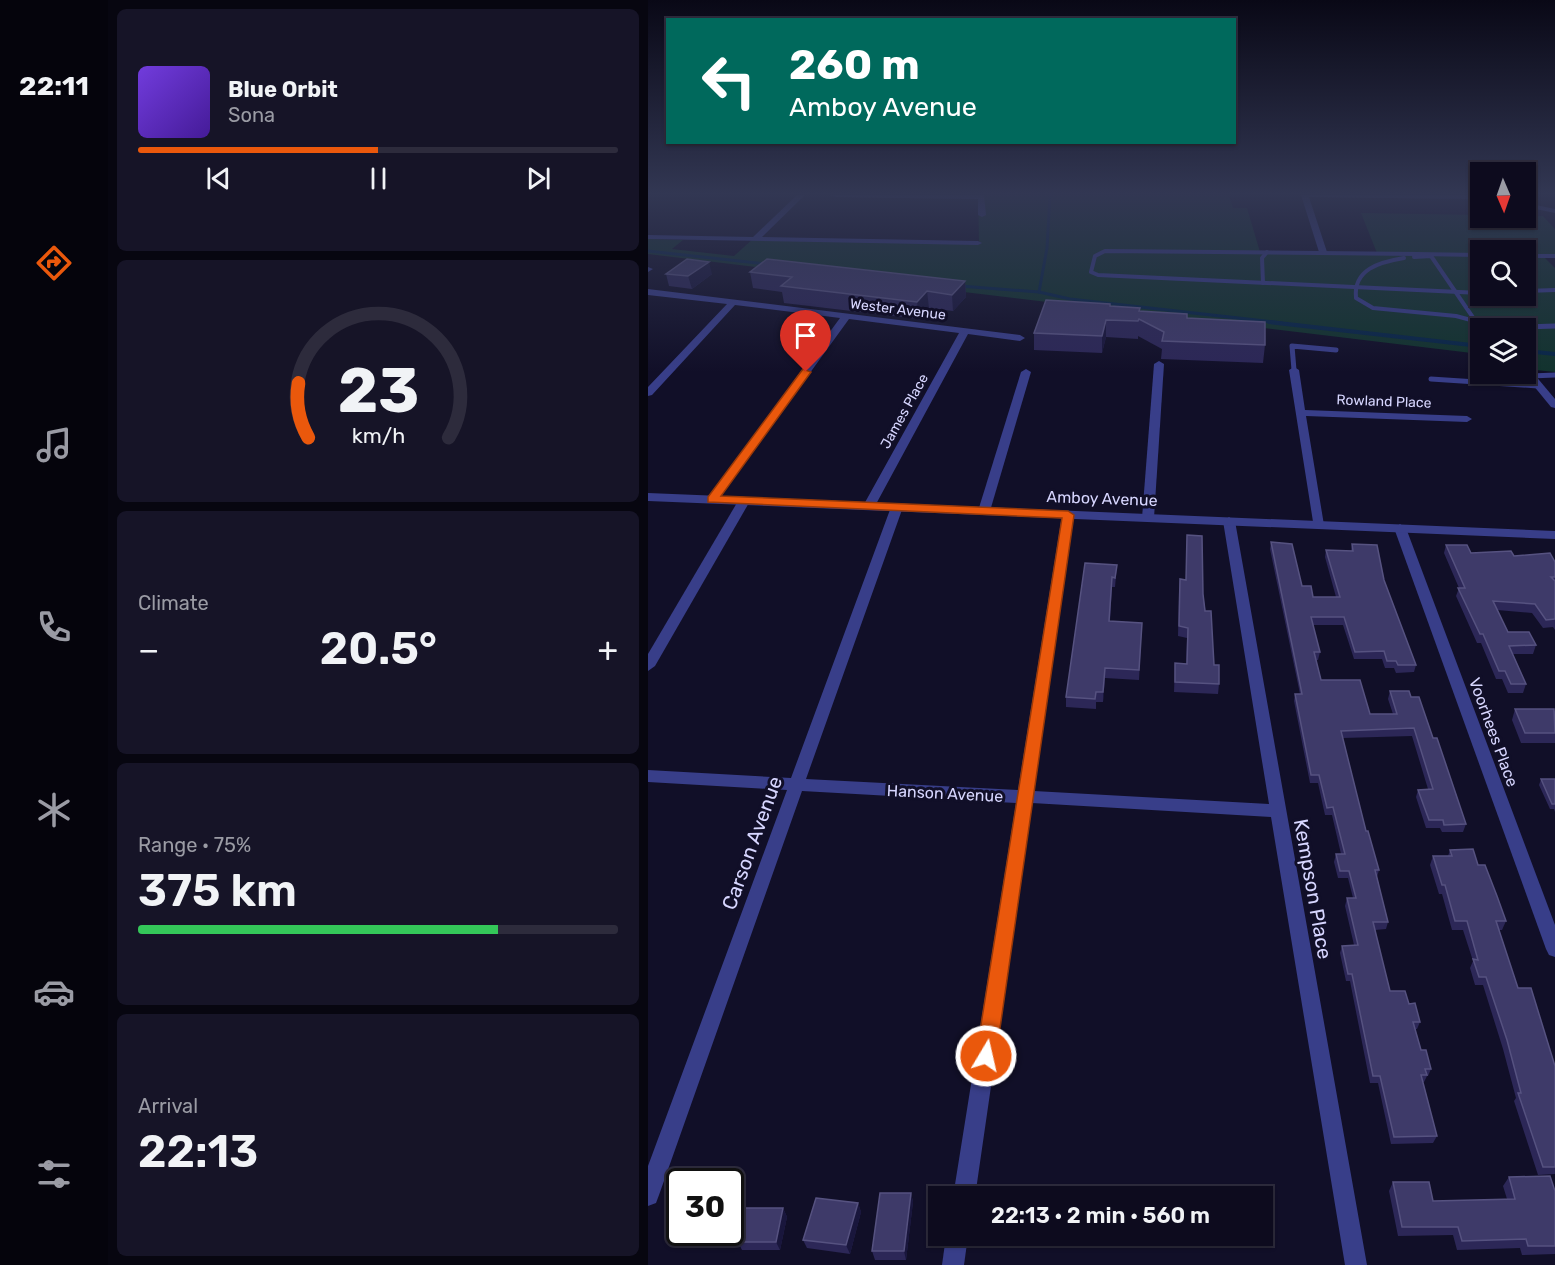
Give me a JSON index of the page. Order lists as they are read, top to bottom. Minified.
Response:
{"streets":{"street":["Wester Avenue","Rowland Place","James Place","Amboy Avenue","Voorhees Place","Hanson Avenue","Carson Avenue","Kempson Place"]},"crossings":[["Wester Avenue","James Place"],["James Place","Amboy Avenue"],["Amboy Avenue","Voorhees Place"],["Amboy Avenue","Carson Avenue"],["Amboy Avenue","Kempson Place"],["Hanson Avenue","Carson Avenue"],["Hanson Avenue","Kempson Place"]],"north":"bottom","page":{"tabs":"22:11","turn":["260 m","Amboy Avenue"],"song":["Blue Orbit","Sona"],"tile":["Climate",["Range · 75%","375 km"],["Arrival","22:13"]],"heat":["−","20.5°","+"],"limit":"30","trip":"22:13 · 2 min · 560 m","gauge":["23","km/h"]}}
